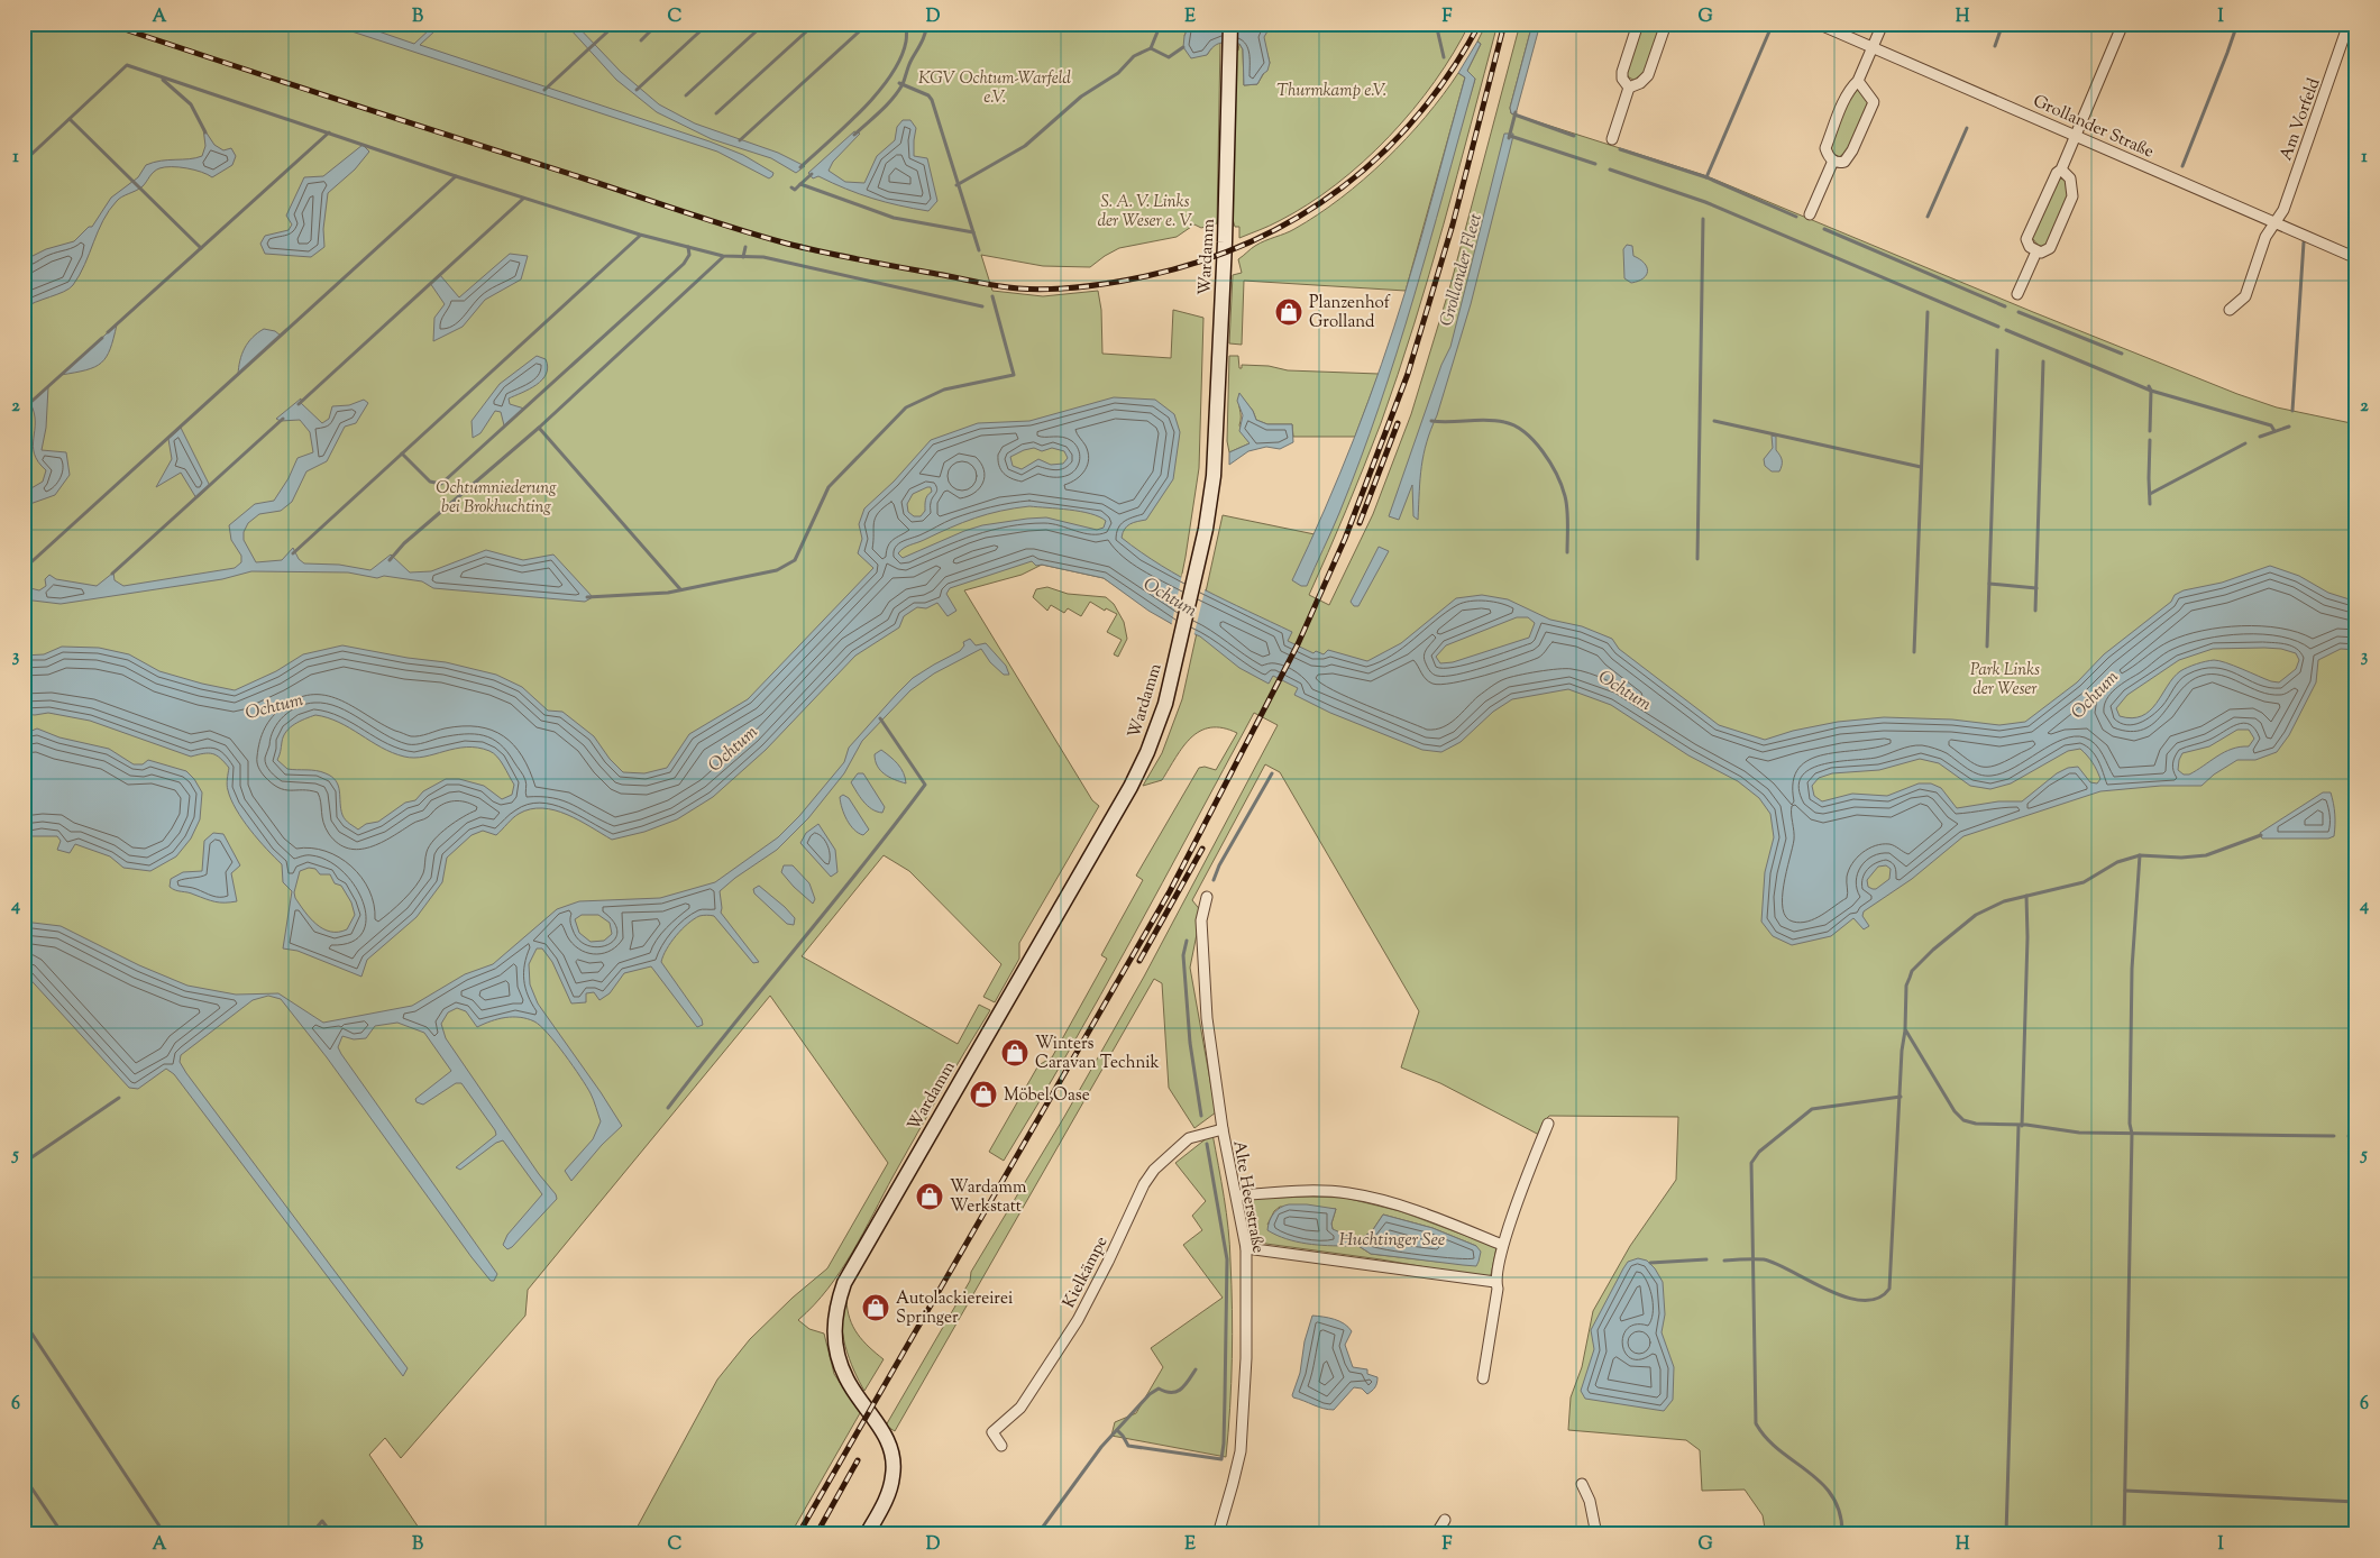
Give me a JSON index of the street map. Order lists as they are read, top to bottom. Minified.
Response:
{"streets":{"street":["Am Vorfeld","Grollander Straße","Wardamm","Alte Heerstraße","Kielkämpe"]},"crossings":[["Am Vorfeld","Grollander Straße"],["Alte Heerstraße","Kielkämpe"]],"water":["Grollander Fleet","Ochtum","Huchtinger See"],"parks":["KGV Ochtum-Warfeld e.V.","Thurmkamp e.V.","S. A. V. Links der Weser e. V.","Ochtumniederung bei Brokhuchting","Park Links der Weser"],"places":{"shop":["Planzenhof Grolland","Winters Caravan Technik","Möbel Oase","Wardamm Werkstatt","Autolackiereirei Springer"]},"grid":{"columns":["A","B","C","D","E","F","G","H","I"],"rows":["1","2","3","4","5","6"]}}
